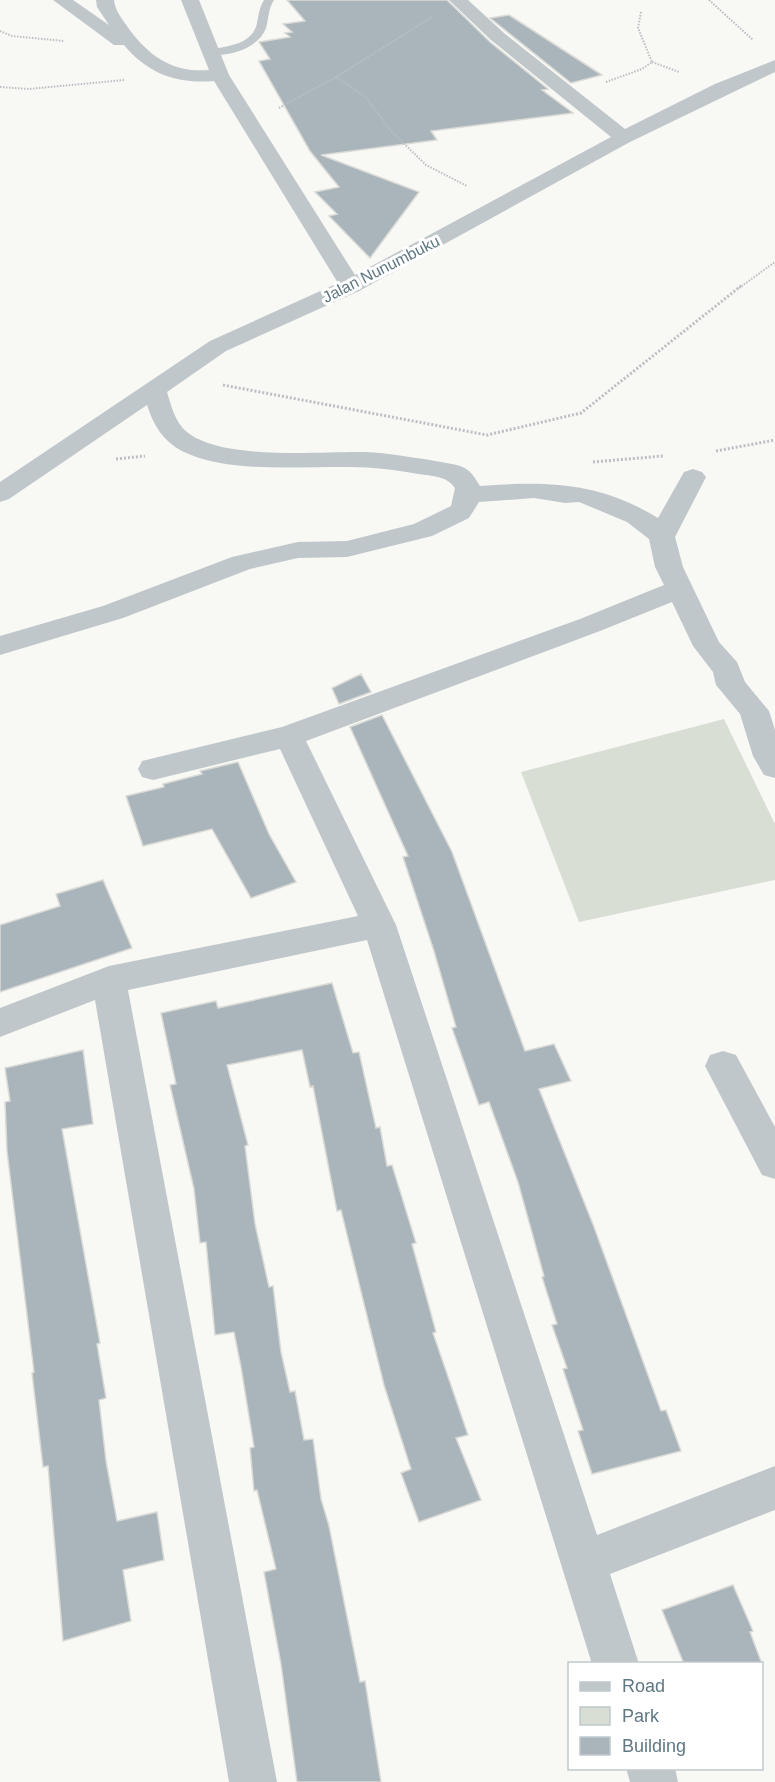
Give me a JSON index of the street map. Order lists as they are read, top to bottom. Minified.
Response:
{"streets":{"street":["Jalan Nunumbuku"]},"legend":["Road","Park","Building"]}
